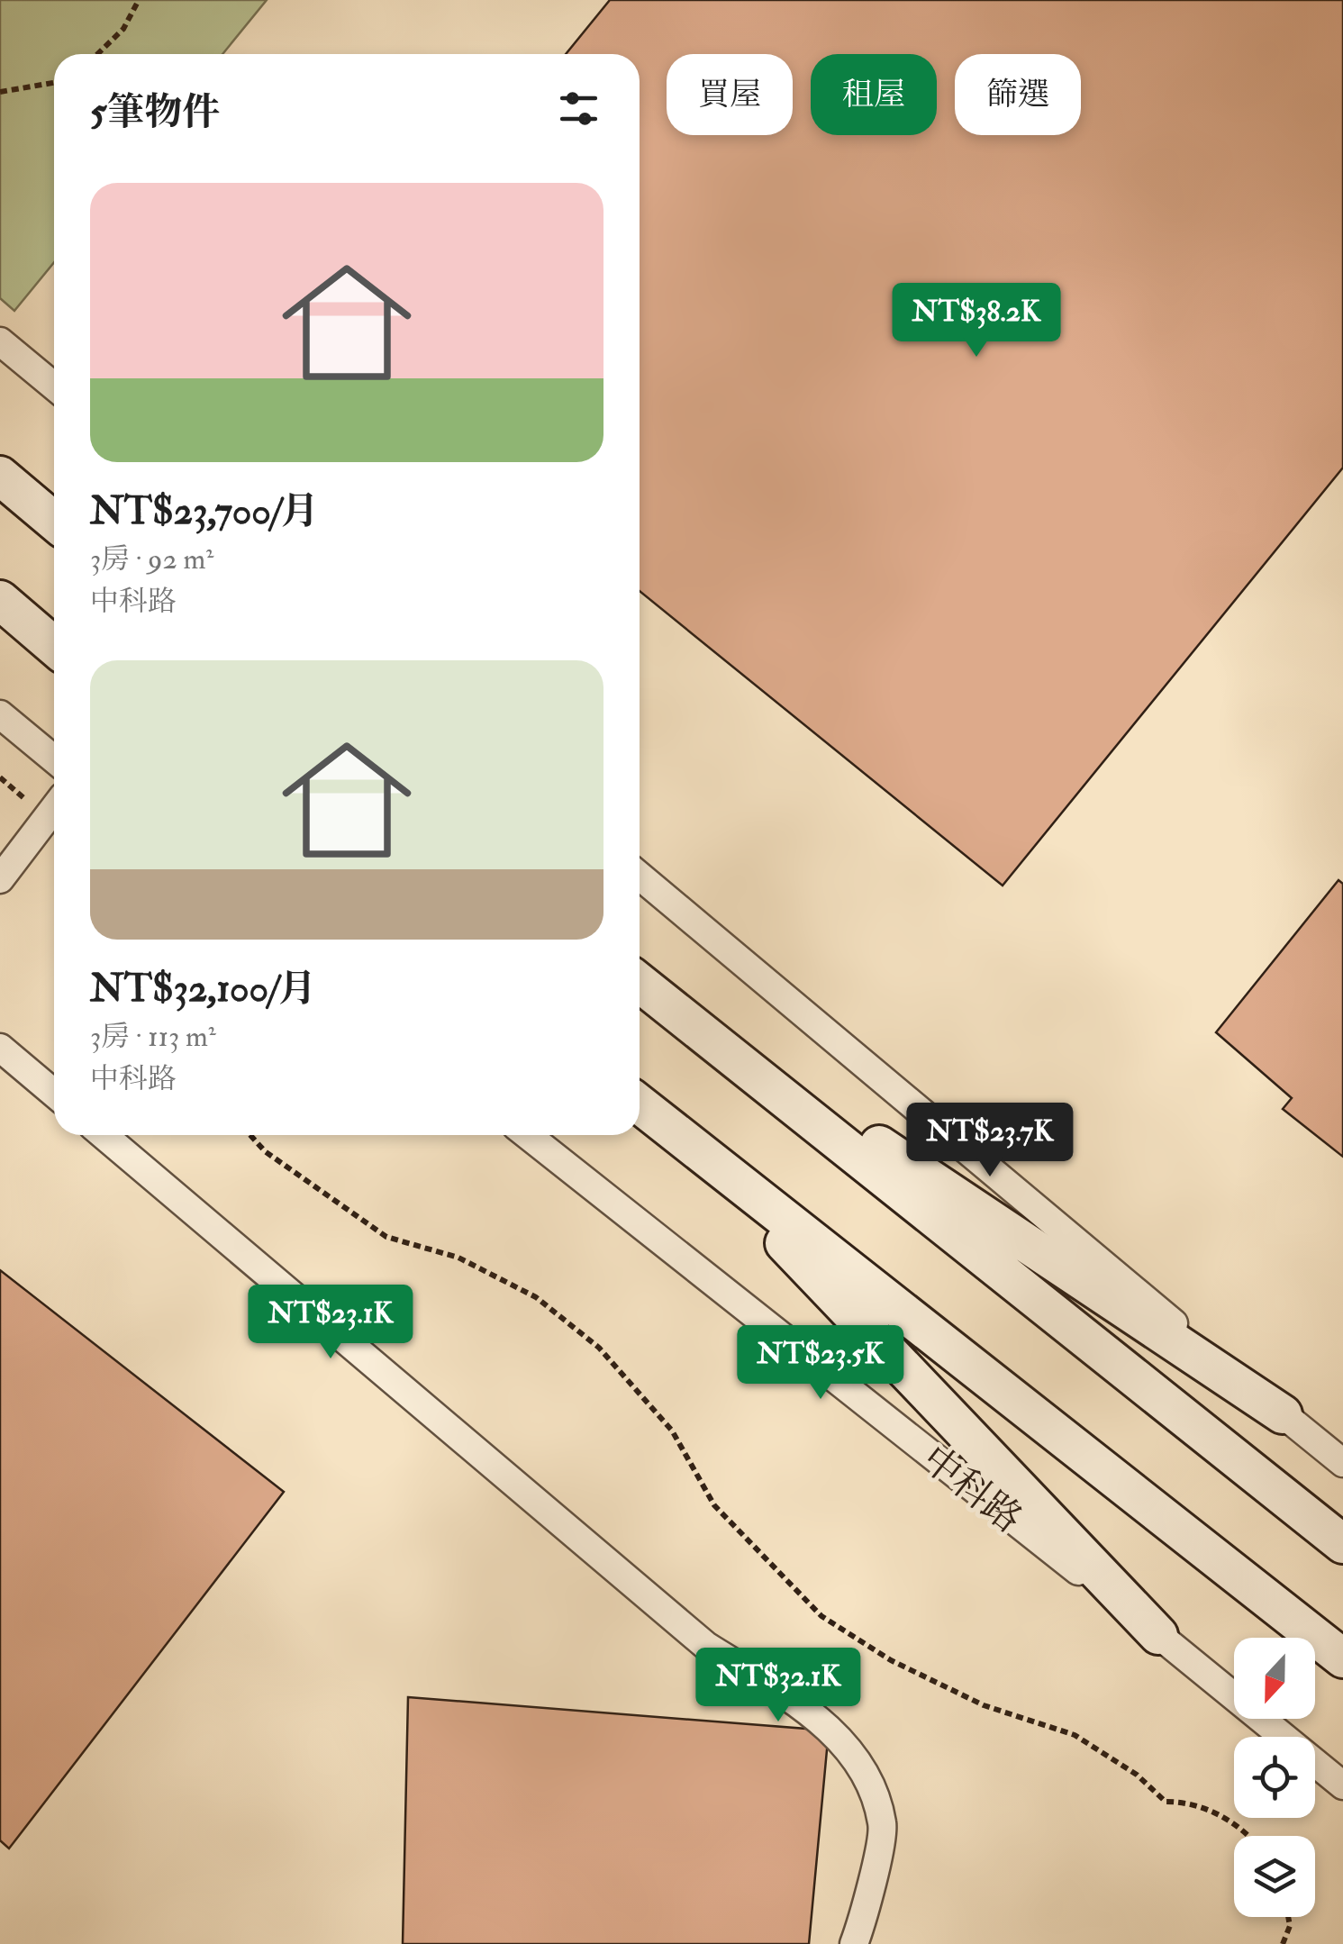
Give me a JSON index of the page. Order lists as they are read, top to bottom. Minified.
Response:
{"streets":{"street":["中科路"]},"north":"bottom","page":{"chip":["買屋","租屋","篩選"],"heading":"5筆物件","list":[{"name":"NT$23,700/月","note":"3房 · 92 m² · 中科路"},{"name":"NT$32,100/月","note":"3房 · 113 m² · 中科路"}],"price":["NT$38.2K","NT$23.7K","NT$23.1K","NT$23.5K","NT$32.1K"]}}
